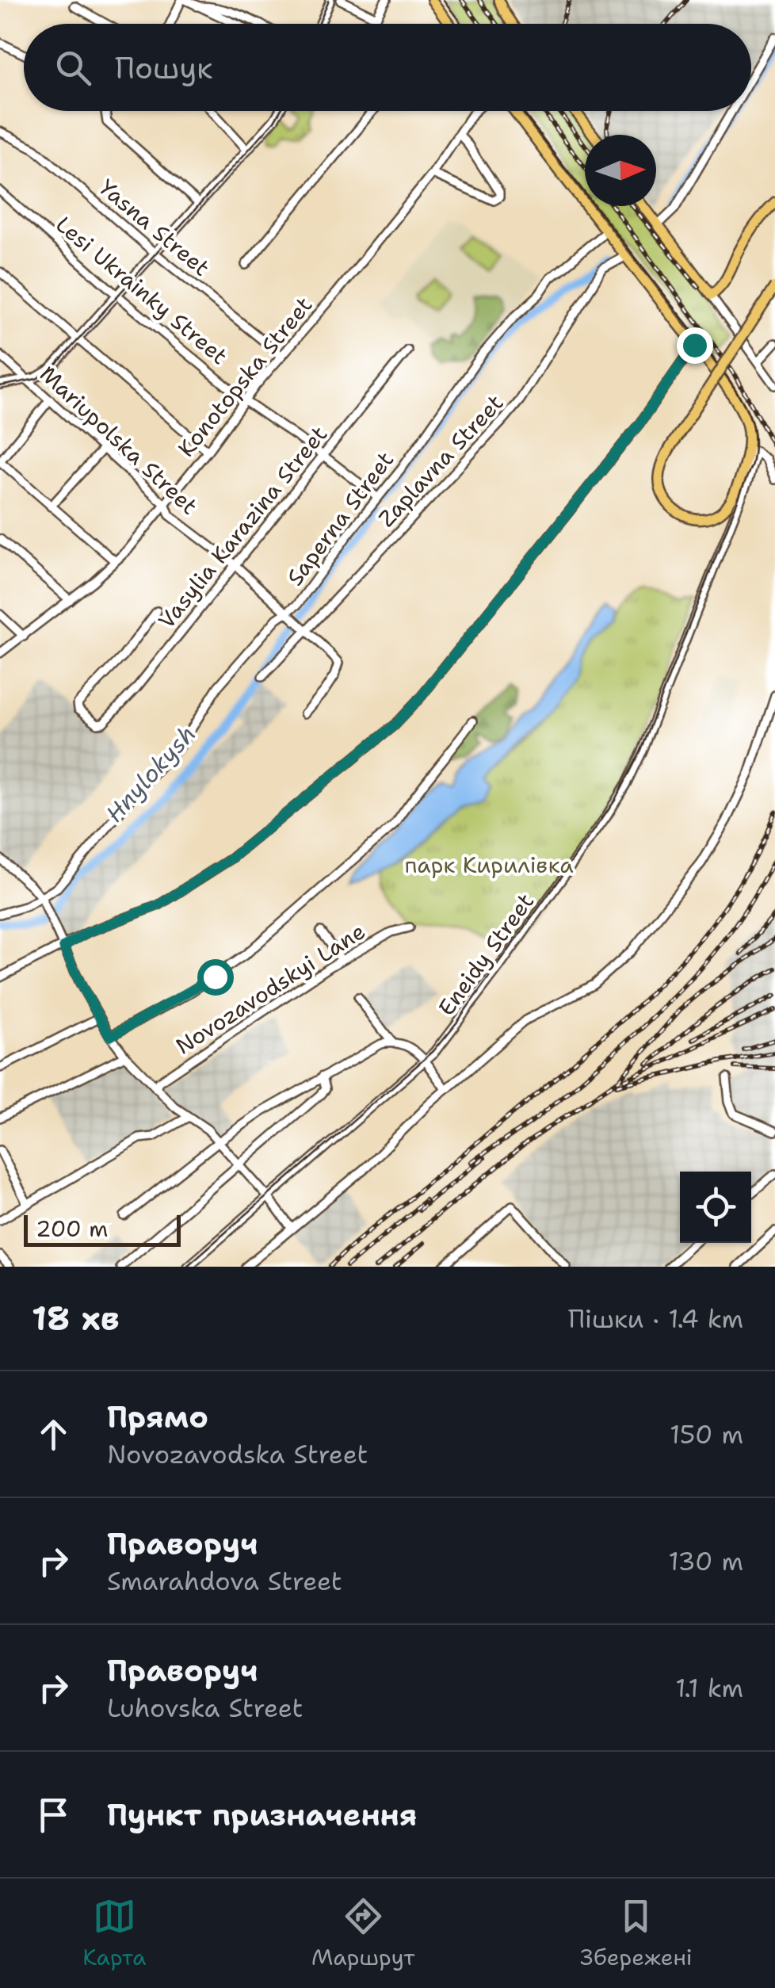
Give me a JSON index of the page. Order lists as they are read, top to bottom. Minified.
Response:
{"streets":{"street":["Yasna Street","Lesi Ukrainky Street","Konotopska Street","Mariupolska Street","Zaplavna Street","Saperna Street","Vasylia Karazina Street","Eneidy Street","Novozavodskyi Lane"]},"crossings":[["Yasna Street","Konotopska Street"],["Lesi Ukrainky Street","Konotopska Street"],["Lesi Ukrainky Street","Saperna Street"],["Lesi Ukrainky Street","Vasylia Karazina Street"],["Konotopska Street","Mariupolska Street"],["Mariupolska Street","Zaplavna Street"],["Mariupolska Street","Saperna Street"],["Mariupolska Street","Vasylia Karazina Street"]],"water":["Hnylokysh"],"parks":["парк Кирилівка"],"scale_bar":"200 m","north":"right","page":{"search":"Пошук","scale":"200 m","heading":["18 хв","Пішки · 1.4 km"],"list":[["Прямо","Novozavodska Street","150 m"],["Праворуч","Smarahdova Street","130 m"],["Праворуч","Luhovska Street","1.1 km"],"Пункт призначення"],"nav":["Карта","Маршрут","Збережені"]}}
